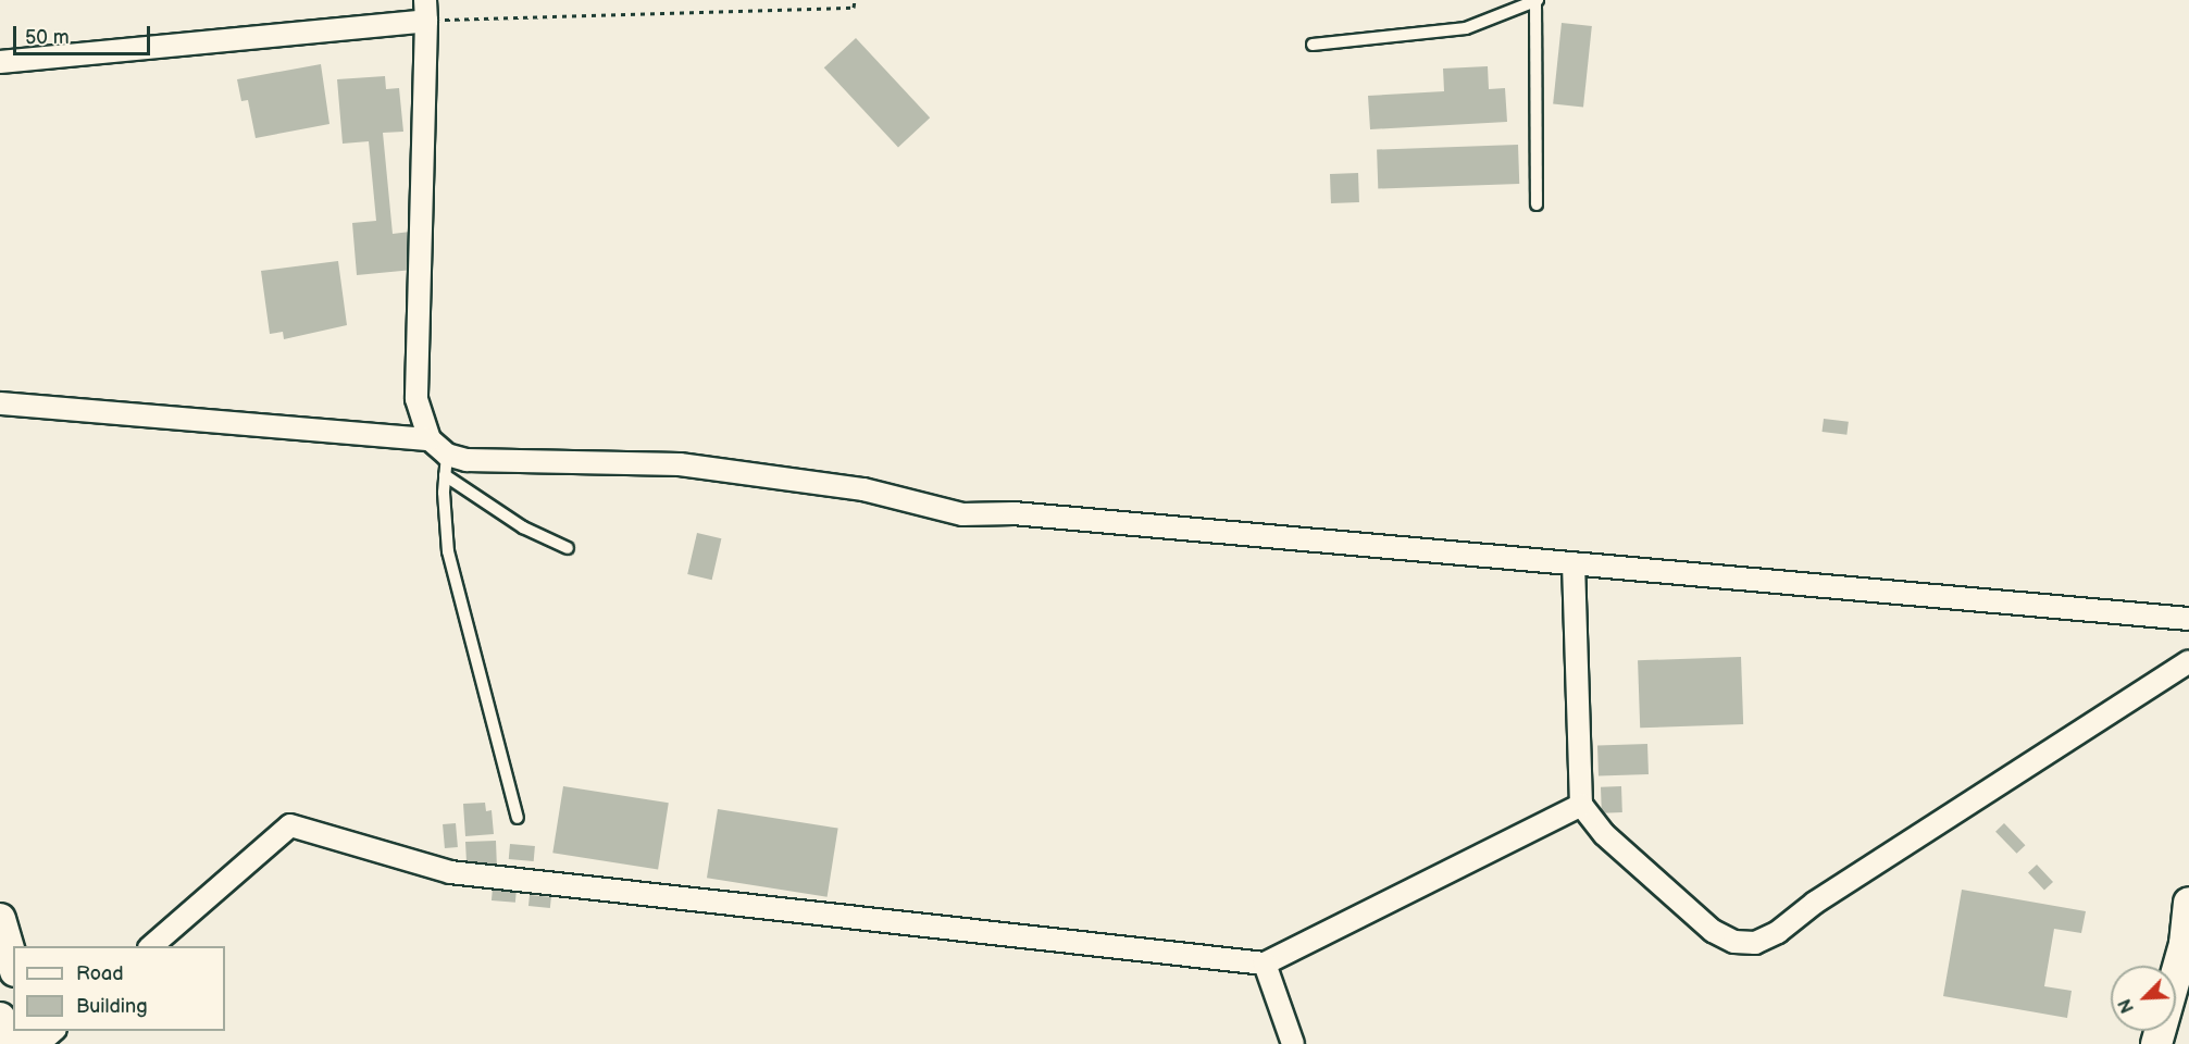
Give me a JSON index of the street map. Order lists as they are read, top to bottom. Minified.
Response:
{"legend":["Road","Building"],"scale_bar":"50 m","north":"bottom left"}
